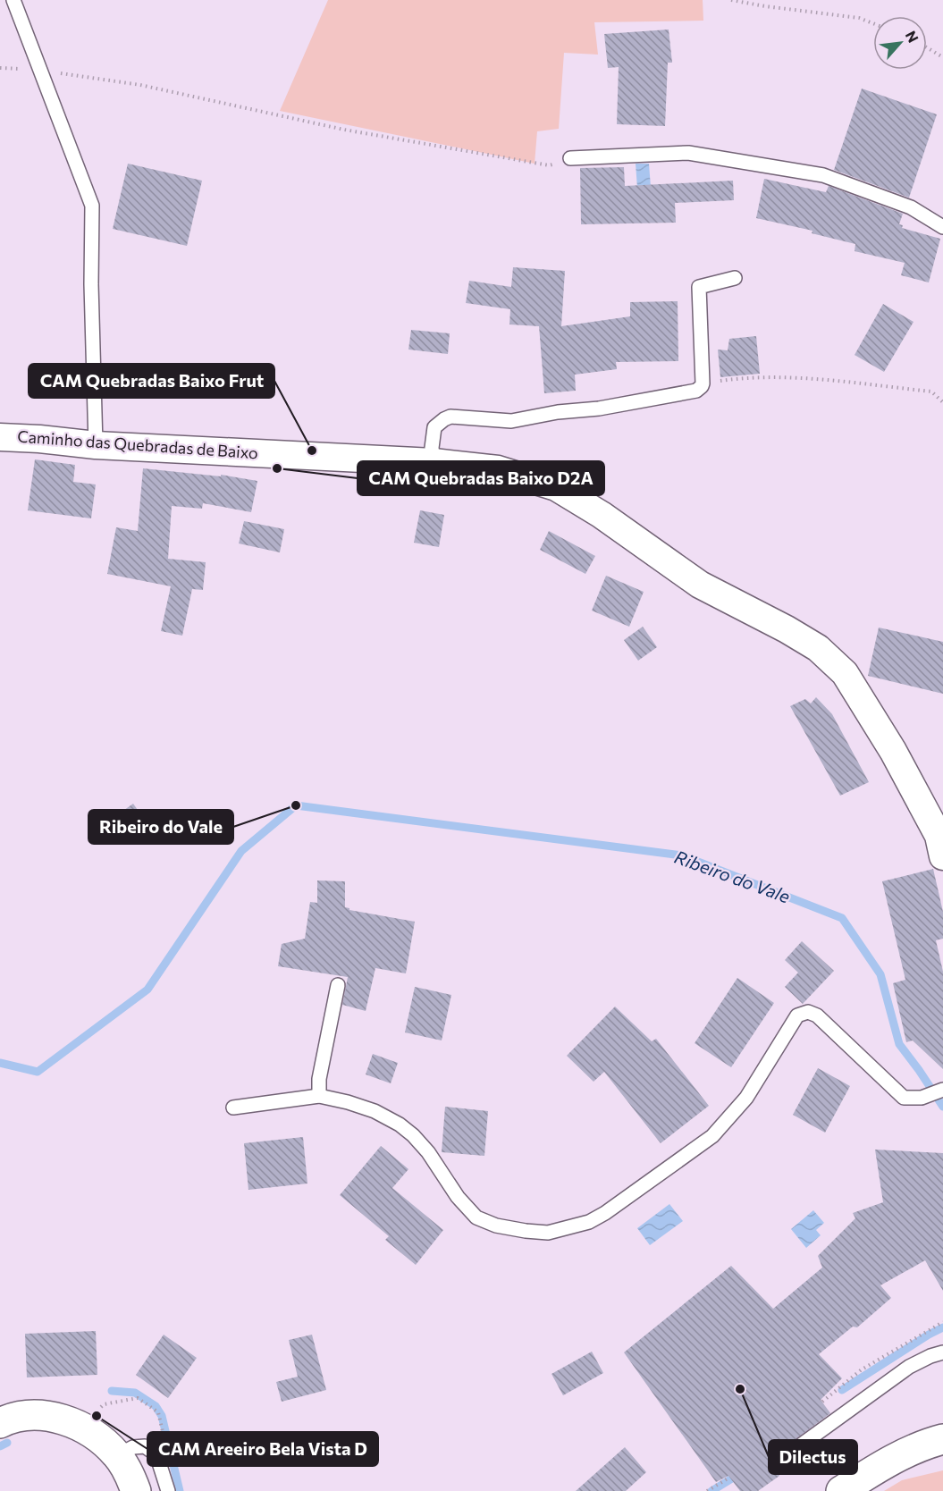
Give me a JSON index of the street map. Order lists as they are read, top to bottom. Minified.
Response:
{"streets":{"street":["Caminho das Quebradas de Baixo"]},"water":["Ribeiro do Vale"],"places":["CAM Quebradas Baixo Frut","CAM Quebradas Baixo D2A","Ribeiro do Vale","Dilectus","CAM Areeiro Bela Vista D"],"north":"top right"}
